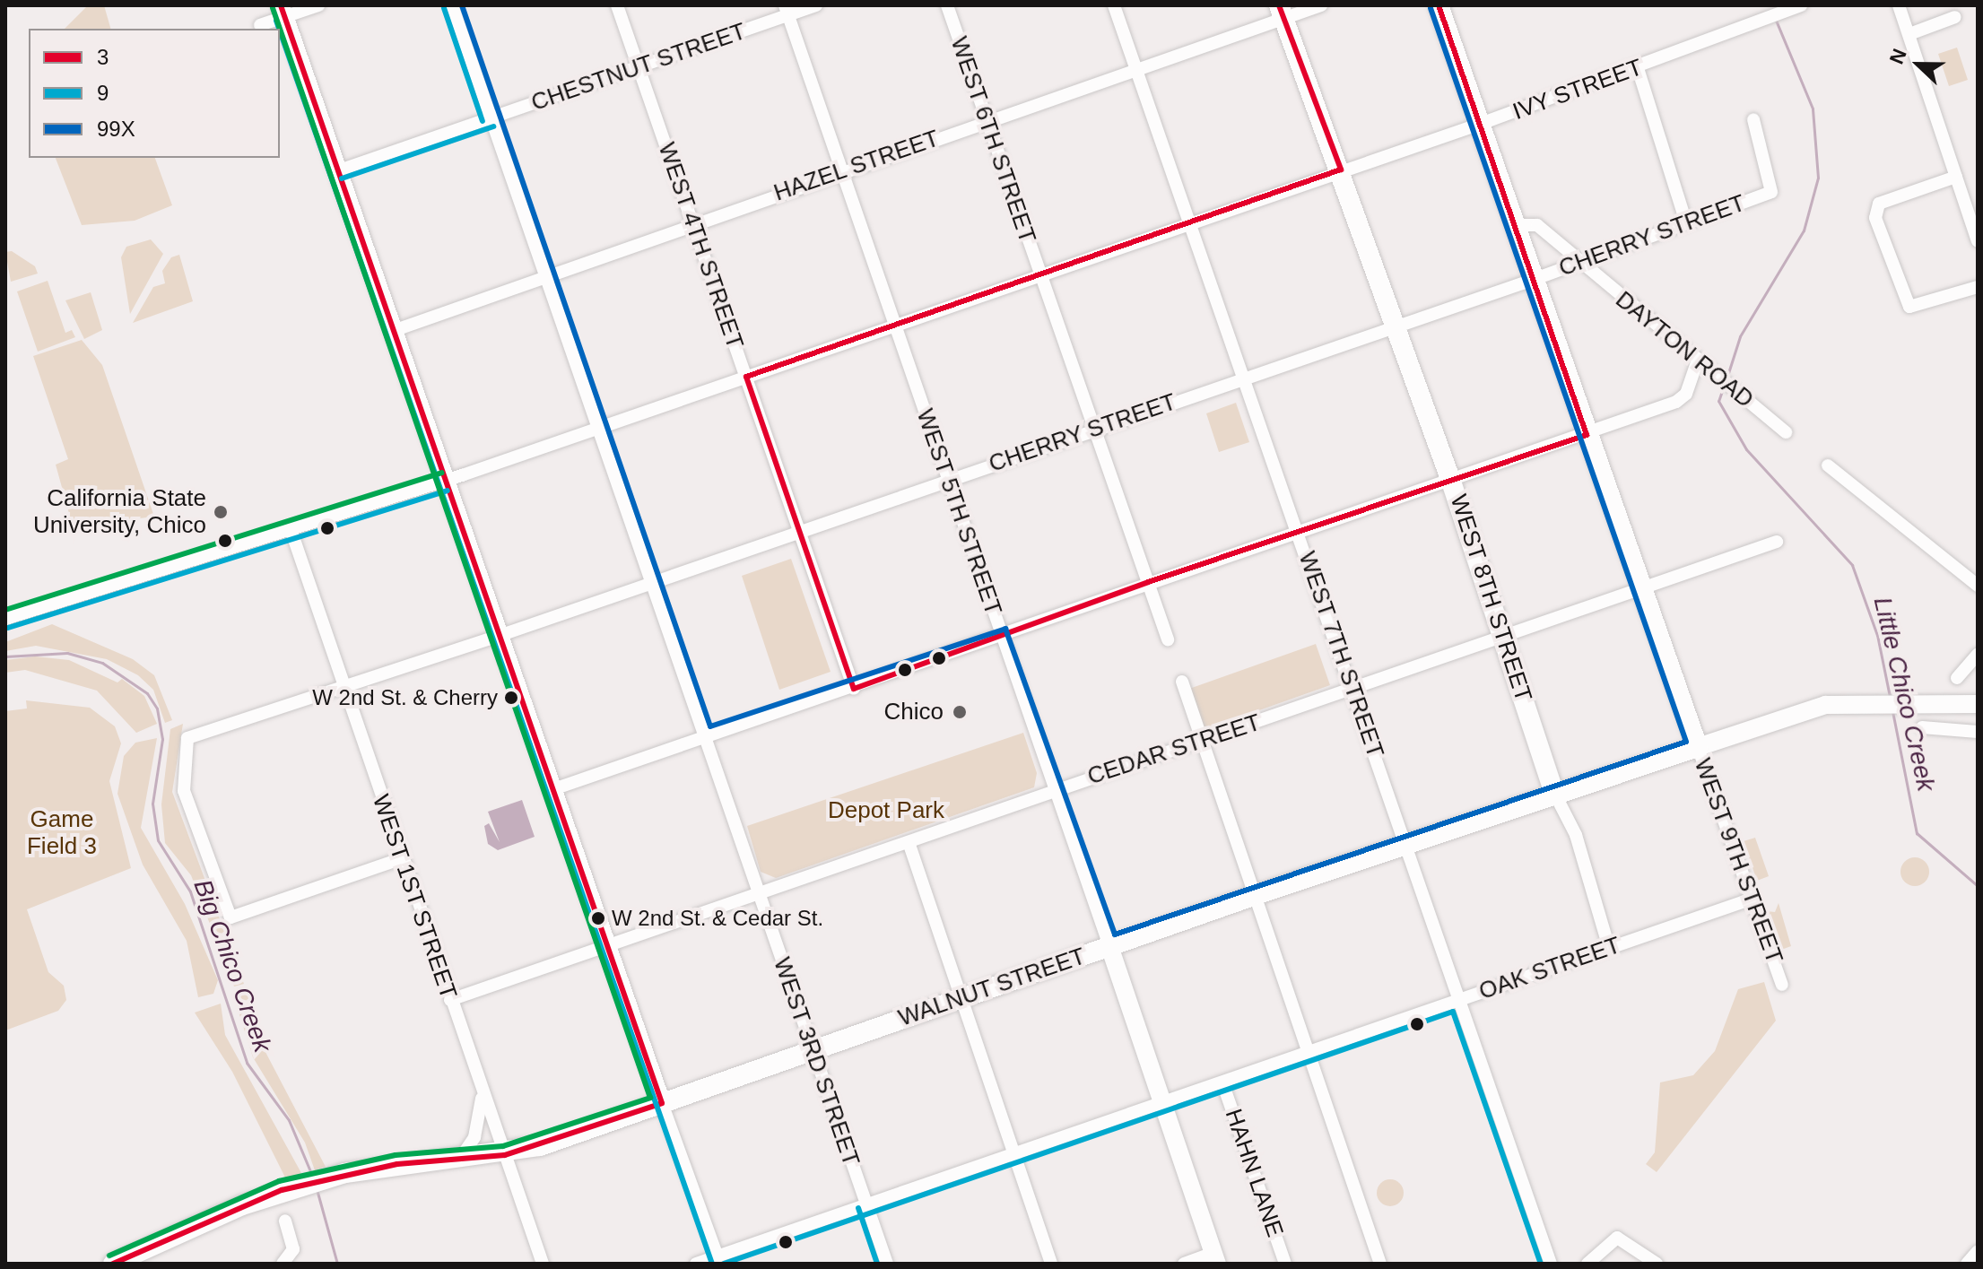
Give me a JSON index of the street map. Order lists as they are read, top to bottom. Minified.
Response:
{"streets":{"main road":["WEST 8TH STREET","WEST 9TH STREET","WALNUT STREET"],"street":["CHESTNUT STREET","IVY STREET","WEST 6TH STREET","HAZEL STREET","CHERRY STREET","WEST 4TH STREET","DAYTON ROAD","WEST 5TH STREET","WEST 7TH STREET","CEDAR STREET","WEST 1ST STREET","OAK STREET","WEST 3RD STREET","HAHN LANE"]},"crossings":[["CHESTNUT STREET","WEST 4TH STREET"],["CHESTNUT STREET","WEST 5TH STREET"],["CHESTNUT STREET","WEST 3RD STREET"],["IVY STREET","WEST 6TH STREET"],["IVY STREET","WEST 4TH STREET"],["IVY STREET","WEST 5TH STREET"],["IVY STREET","WEST 8TH STREET"],["IVY STREET","WEST 7TH STREET"],["IVY STREET","WEST 9TH STREET"],["IVY STREET","WEST 1ST STREET"],["IVY STREET","WEST 3RD STREET"],["WEST 6TH STREET","HAZEL STREET"],["WEST 6TH STREET","CHERRY STREET"],["HAZEL STREET","WEST 4TH STREET"],["HAZEL STREET","WEST 5TH STREET"],["HAZEL STREET","WEST 8TH STREET"],["HAZEL STREET","WEST 7TH STREET"],["HAZEL STREET","WEST 3RD STREET"],["CHERRY STREET","WEST 4TH STREET"],["CHERRY STREET","DAYTON ROAD"],["CHERRY STREET","WEST 5TH STREET"],["CHERRY STREET","WEST 8TH STREET"],["CHERRY STREET","WEST 7TH STREET"],["CHERRY STREET","WEST 9TH STREET"],["CHERRY STREET","WEST 1ST STREET"],["CHERRY STREET","WEST 3RD STREET"],["DAYTON ROAD","WEST 9TH STREET"],["WEST 5TH STREET","CEDAR STREET"],["WEST 5TH STREET","OAK STREET"],["WEST 5TH STREET","WALNUT STREET"],["WEST 8TH STREET","CEDAR STREET"],["WEST 8TH STREET","OAK STREET"],["WEST 8TH STREET","WALNUT STREET"],["WEST 7TH STREET","CEDAR STREET"],["WEST 7TH STREET","OAK STREET"],["WEST 7TH STREET","WALNUT STREET"],["CEDAR STREET","WEST 9TH STREET"],["CEDAR STREET","WEST 1ST STREET"],["CEDAR STREET","WEST 3RD STREET"],["WEST 9TH STREET","OAK STREET"],["WEST 9TH STREET","WALNUT STREET"],["WEST 1ST STREET","WALNUT STREET"],["OAK STREET","WEST 3RD STREET"],["OAK STREET","HAHN LANE"],["WALNUT STREET","WEST 3RD STREET"]],"water":["Little Chico Creek","Big Chico Creek"],"parks":["Depot Park","Game Field 3"],"places":["California State University, Chico","W 2nd St. & Cherry","Chico","W 2nd St. & Cedar St."],"lines":["transit line 3","transit line 99X","transit line 9"],"legend":["3","9","99X"],"north":"left"}
